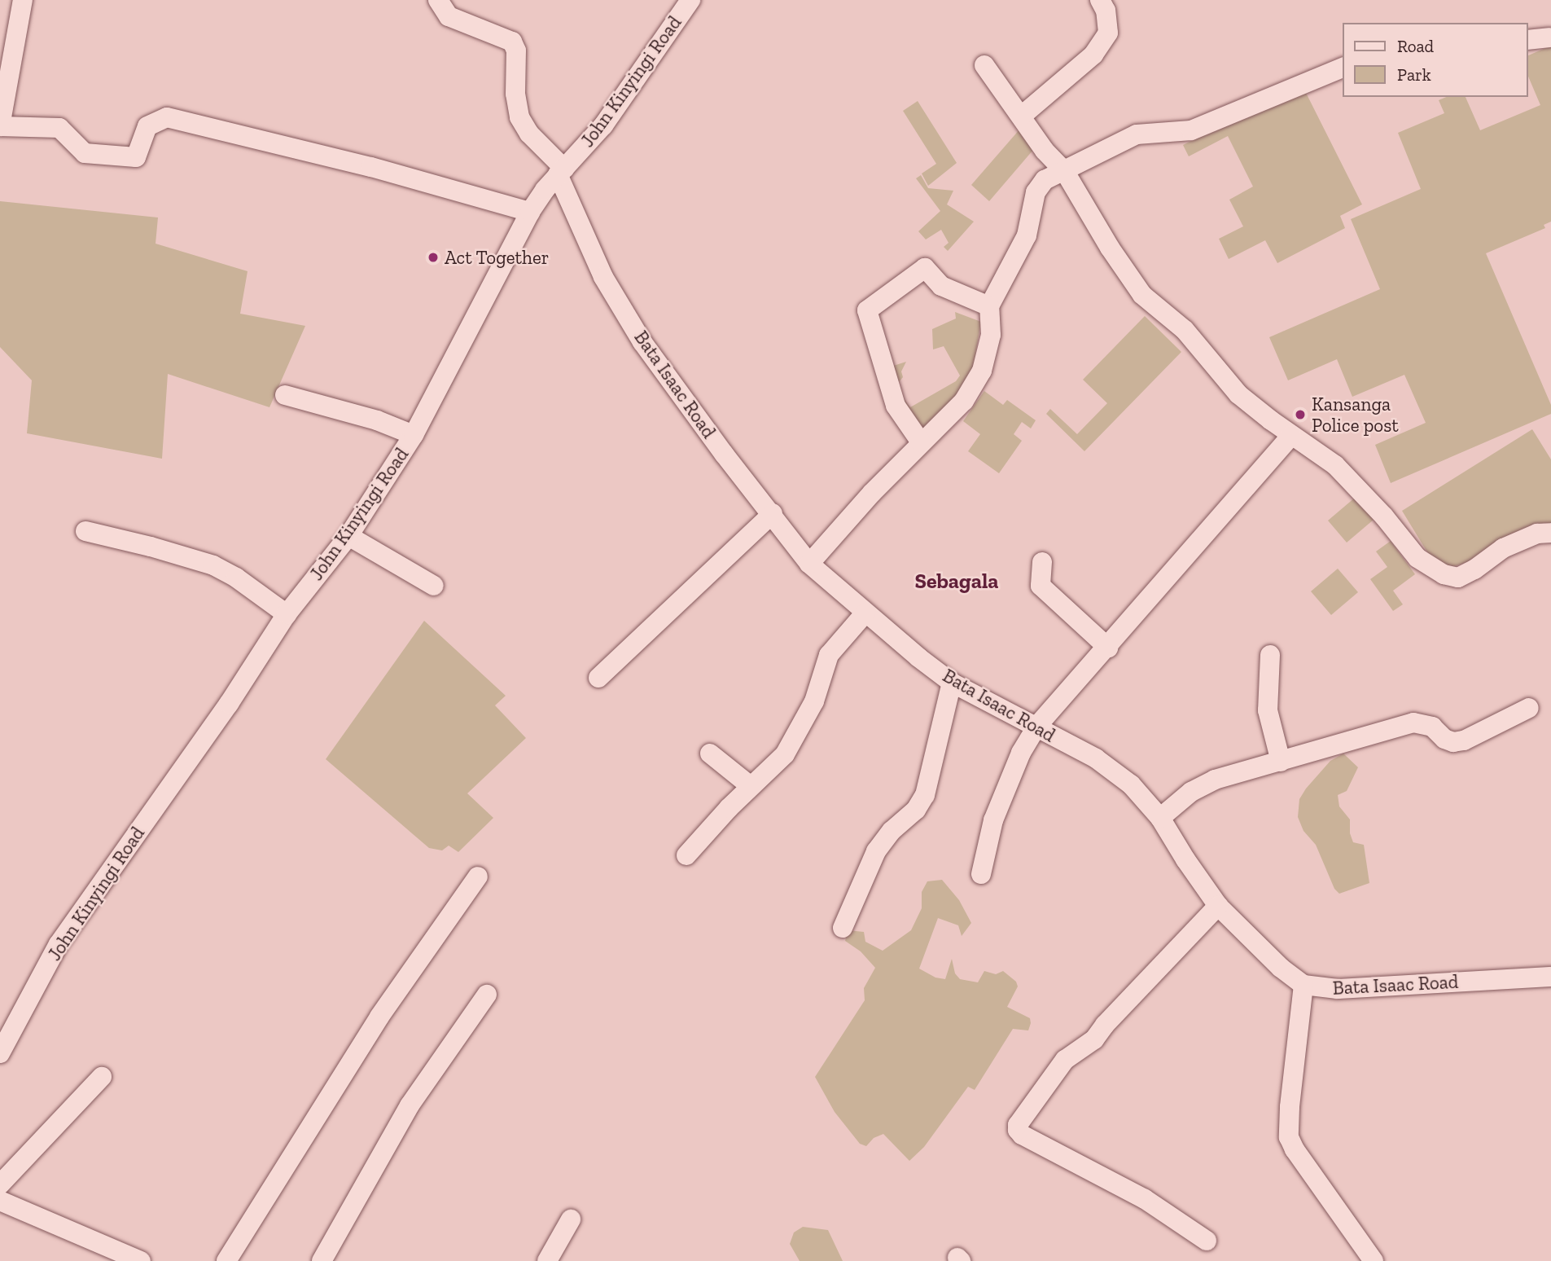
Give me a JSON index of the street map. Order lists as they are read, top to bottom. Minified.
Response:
{"streets":{"street":["John Kinyingi Road","Bata Isaac Road"]},"crossings":[["John Kinyingi Road","Bata Isaac Road"]],"districts":["Sebagala"],"places":["Act Together","Kansanga Police post"],"legend":["Road","Park"]}
